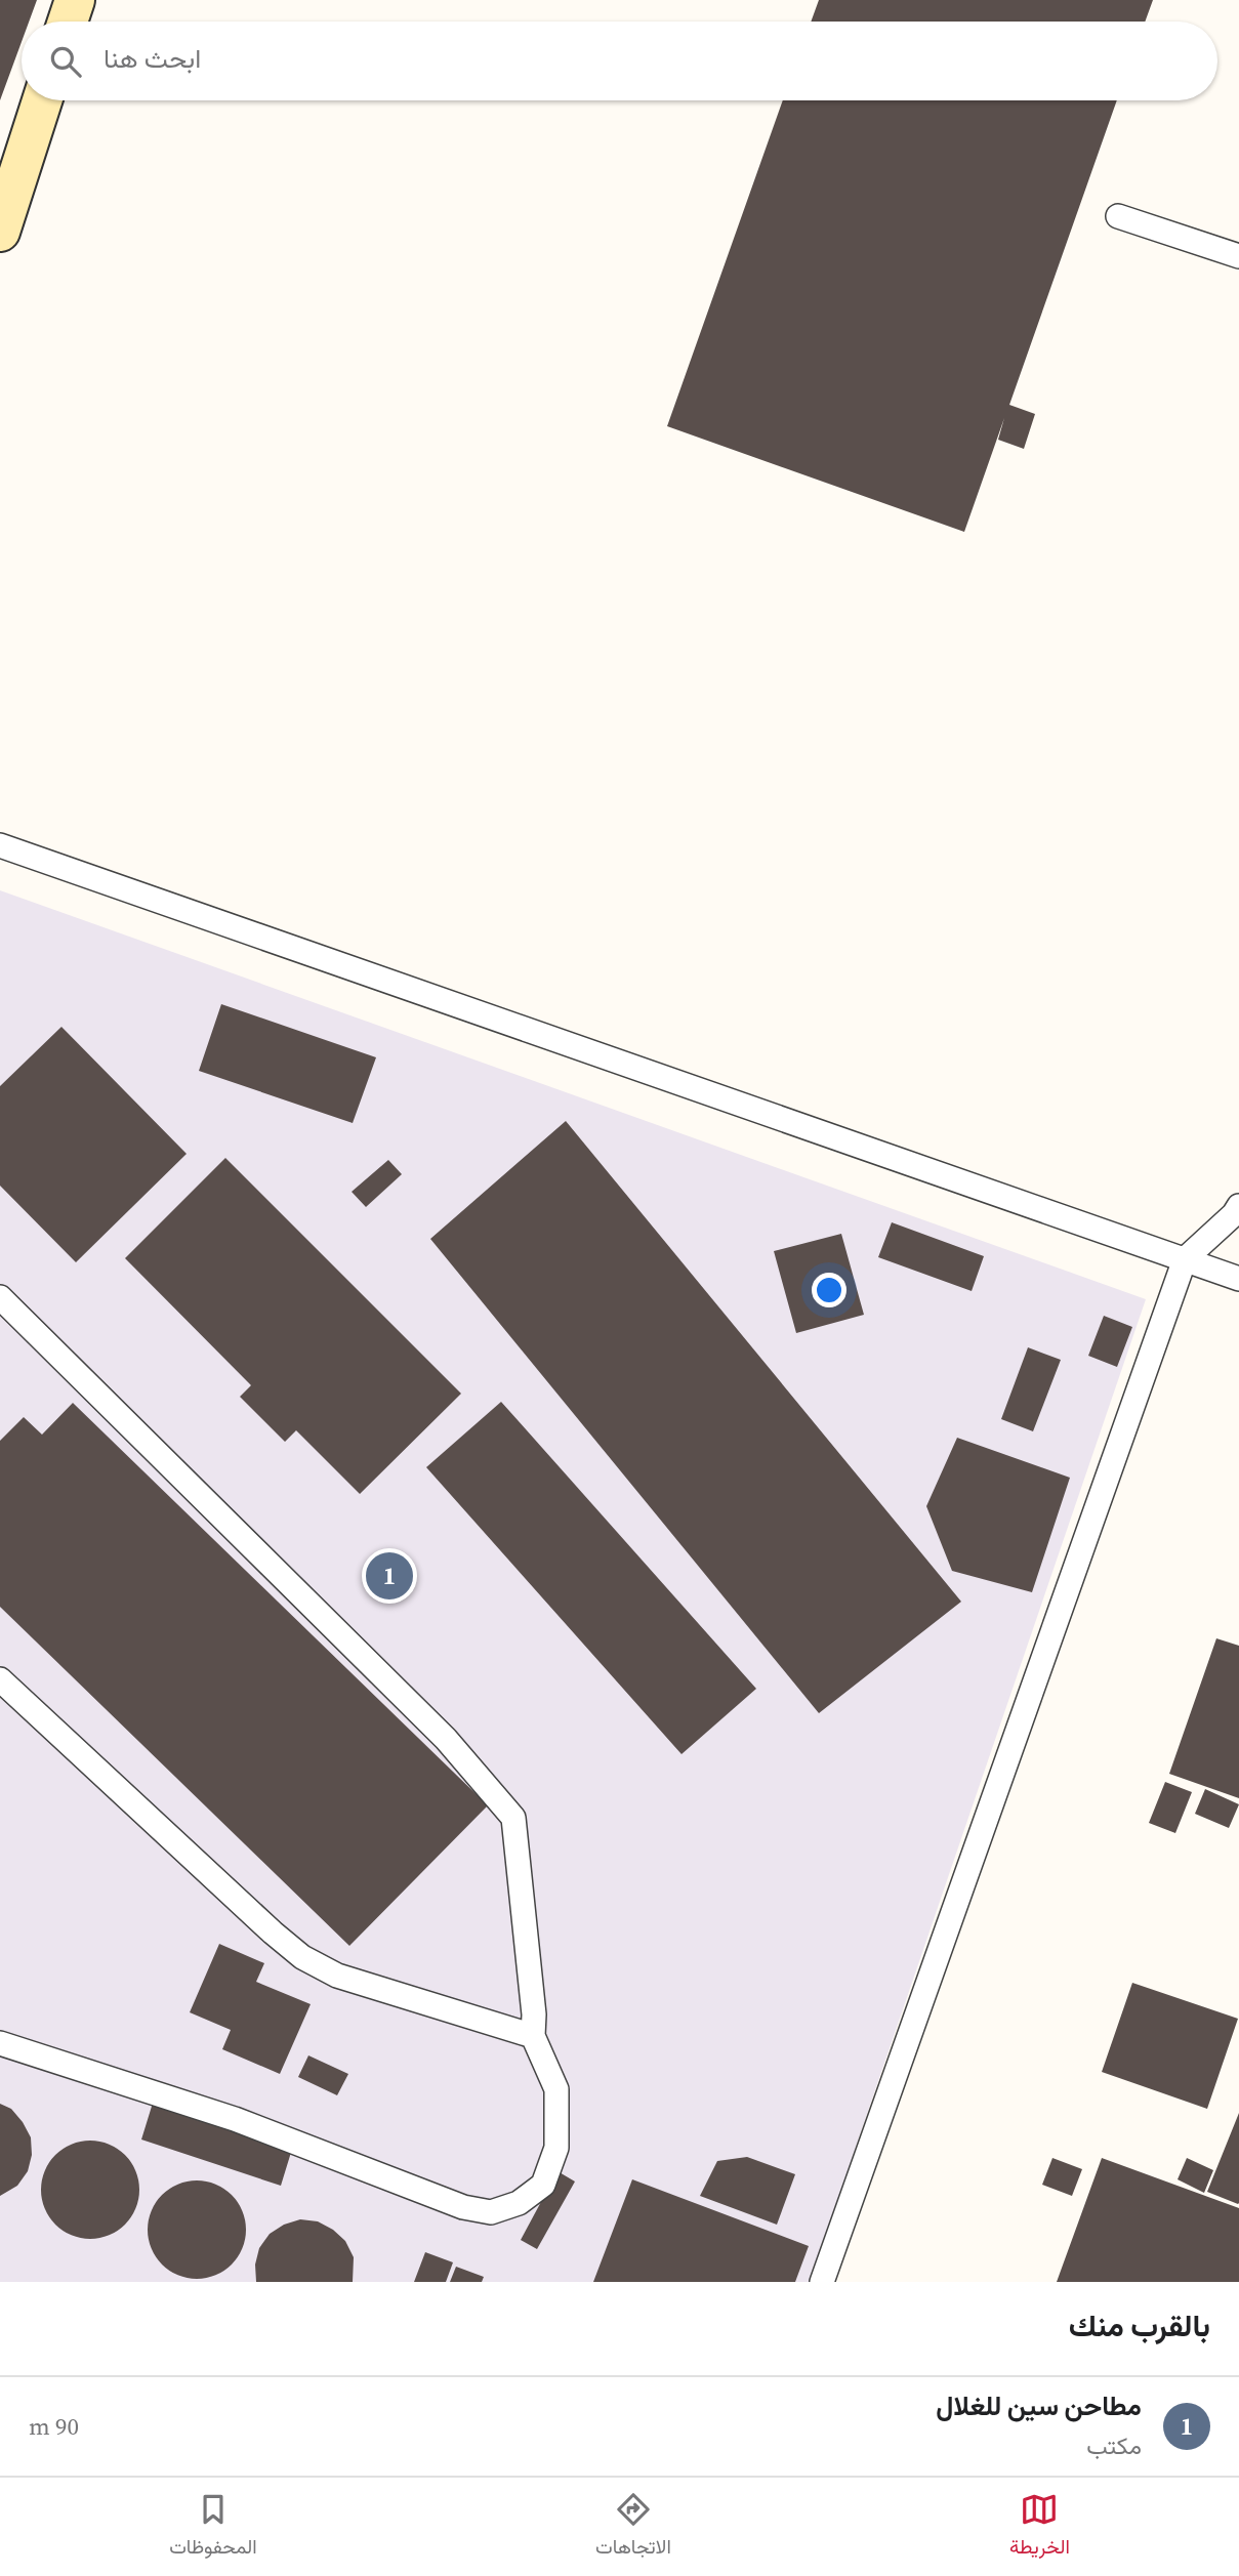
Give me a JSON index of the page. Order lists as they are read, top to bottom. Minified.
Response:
{"page":{"search":"ابحث هنا","pins":"1","heading":"بالقرب منك","list":[{"mark":"1","name":"مطاحن سين للغلال","note":"مكتب","value":"90 m"}],"nav":["الخريطة","الاتجاهات","المحفوظات"]}}
